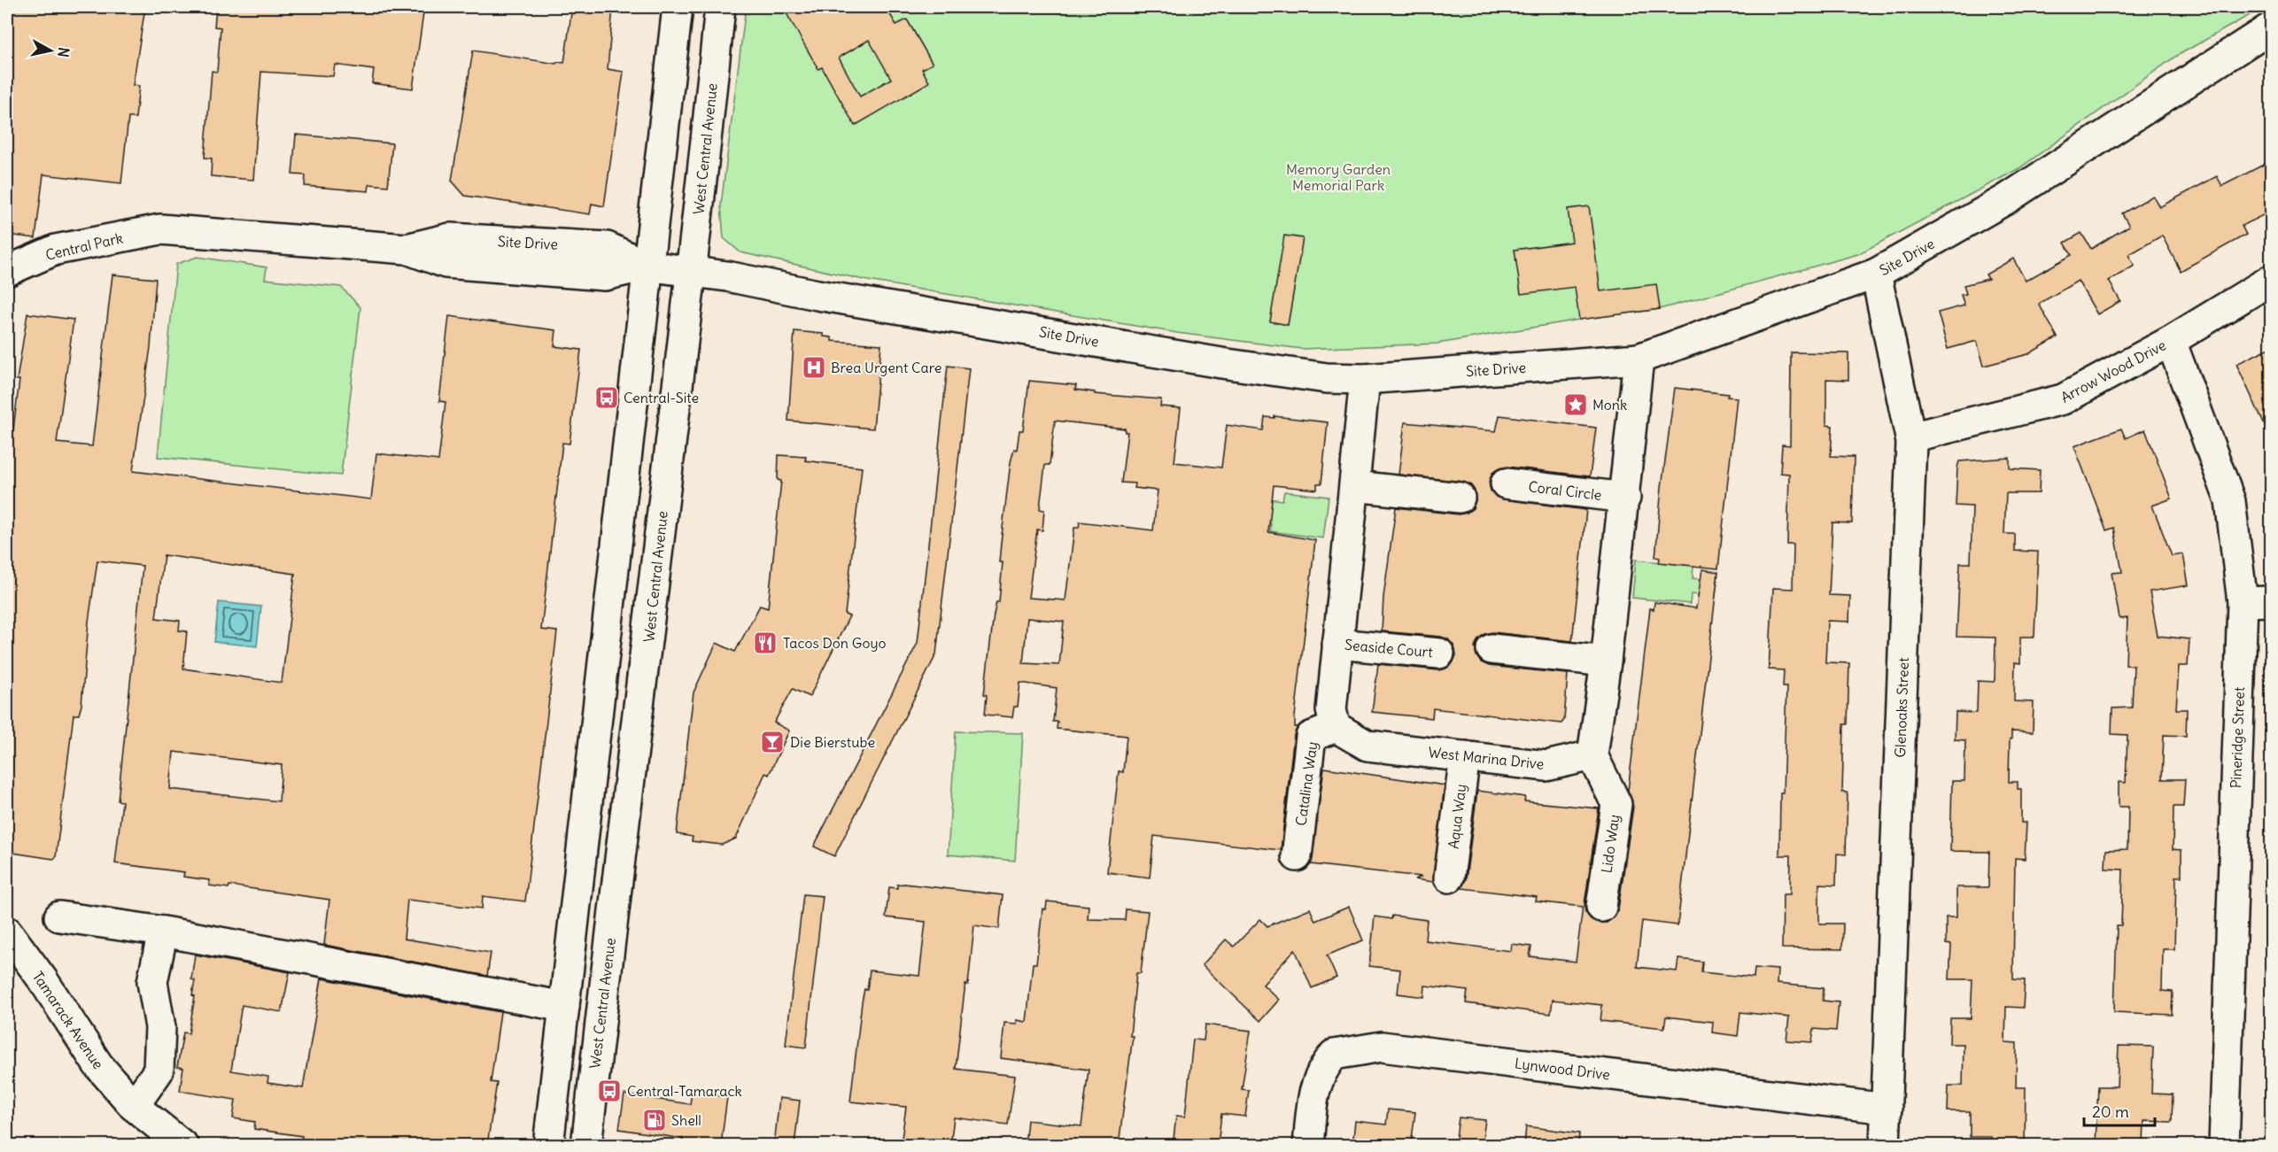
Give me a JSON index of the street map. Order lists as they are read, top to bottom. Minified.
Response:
{"streets":{"street":["West Central Avenue","Site Drive","Central Park","Arrow Wood Drive","Coral Circle","Seaside Court","Glenoaks Street","Pineridge Street","West Marina Drive","Catalina Way","Aqua Way","Lido Way","Tamarack Avenue","Lynwood Drive"]},"crossings":[["West Central Avenue","Site Drive"],["Site Drive","Central Park"],["Site Drive","Glenoaks Street"],["Arrow Wood Drive","Glenoaks Street"],["Arrow Wood Drive","Pineridge Street"],["Glenoaks Street","Lynwood Drive"],["West Marina Drive","Catalina Way"],["West Marina Drive","Aqua Way"],["West Marina Drive","Lido Way"]],"parks":["Memory Garden Memorial Park"],"places":{"hospital":["Brea Urgent Care"],"bus stop":["Central-Site","Central-Tamarack"],"place":["Monk"],"restaurant":["Tacos Don Goyo"],"bar":["Die Bierstube"],"fuel station":["Shell"]},"scale_bar":"20 m","north":"right"}
